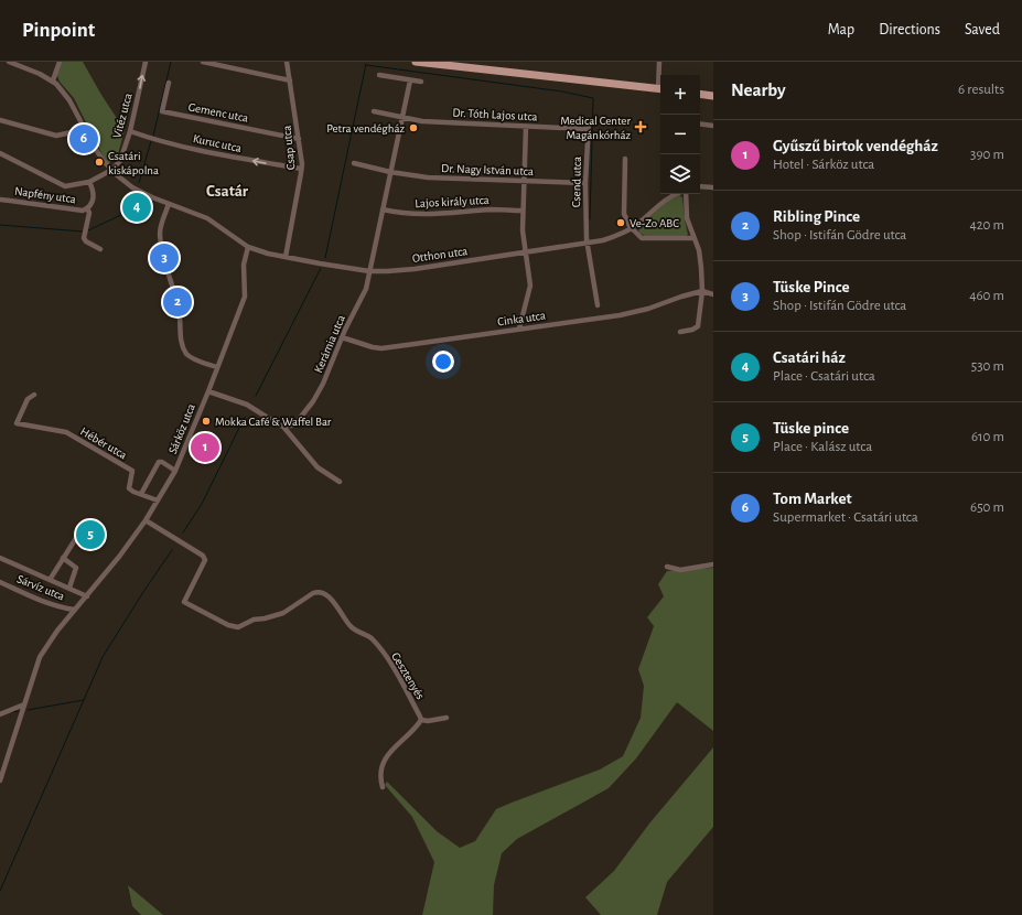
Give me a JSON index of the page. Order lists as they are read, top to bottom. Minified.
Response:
{"streets":{"street":["Gemenc utca","Dr. Tóth Lajos utca","Vitéz utca","Kuruc utca","Csap utca","Dr. Nagy István utca","Csend utca","Napfény utca","Lajos király utca","Otthon utca","Cinka utca","Kerámia utca","Sárköz utca","Hébér utca","Sárvíz utca","Gesztenyés"]},"crossings":[["Gemenc utca","Csap utca"],["Dr. Tóth Lajos utca","Csend utca"],["Dr. Tóth Lajos utca","Kerámia utca"],["Vitéz utca","Kuruc utca"],["Vitéz utca","Otthon utca"],["Kuruc utca","Csap utca"],["Csap utca","Otthon utca"],["Dr. Nagy István utca","Csend utca"],["Dr. Nagy István utca","Kerámia utca"],["Csend utca","Otthon utca"],["Lajos király utca","Kerámia utca"],["Otthon utca","Kerámia utca"],["Otthon utca","Sárköz utca"],["Cinka utca","Kerámia utca"],["Sárköz utca","Sárvíz utca"],["Sárköz utca","Gesztenyés"]],"one_way":["Vitéz utca","Kuruc utca"],"districts":["Csatár"],"places":{"health":["Medical Center Magánkórház"],"other":["Petra vendégház","Csatári kiskápolna","Ve-Zo ABC","Mokka Café & Waffel Bar"]},"page":{"header":"Pinpoint","nav":["Map","Directions","Saved"],"heading":["Nearby","6 results"],"map_buttons":["+","−"],"list":[{"mark":"1","name":"Gyűszű birtok vendégház","note":"Hotel · Sárköz utca","value":"390 m"},{"mark":"2","name":"Ribling Pince","note":"Shop · Istifán Gödre utca","value":"420 m"},{"mark":"3","name":"Tüske Pince","note":"Shop · Istifán Gödre utca","value":"460 m"},{"mark":"4","name":"Csatári ház","note":"Place · Csatári utca","value":"530 m"},{"mark":"5","name":"Tüske pince","note":"Place · Kalász utca","value":"610 m"},{"mark":"6","name":"Tom Market","note":"Supermarket · Csatári utca","value":"650 m"}],"pins":["6","4","3","2","1","5"]}}
